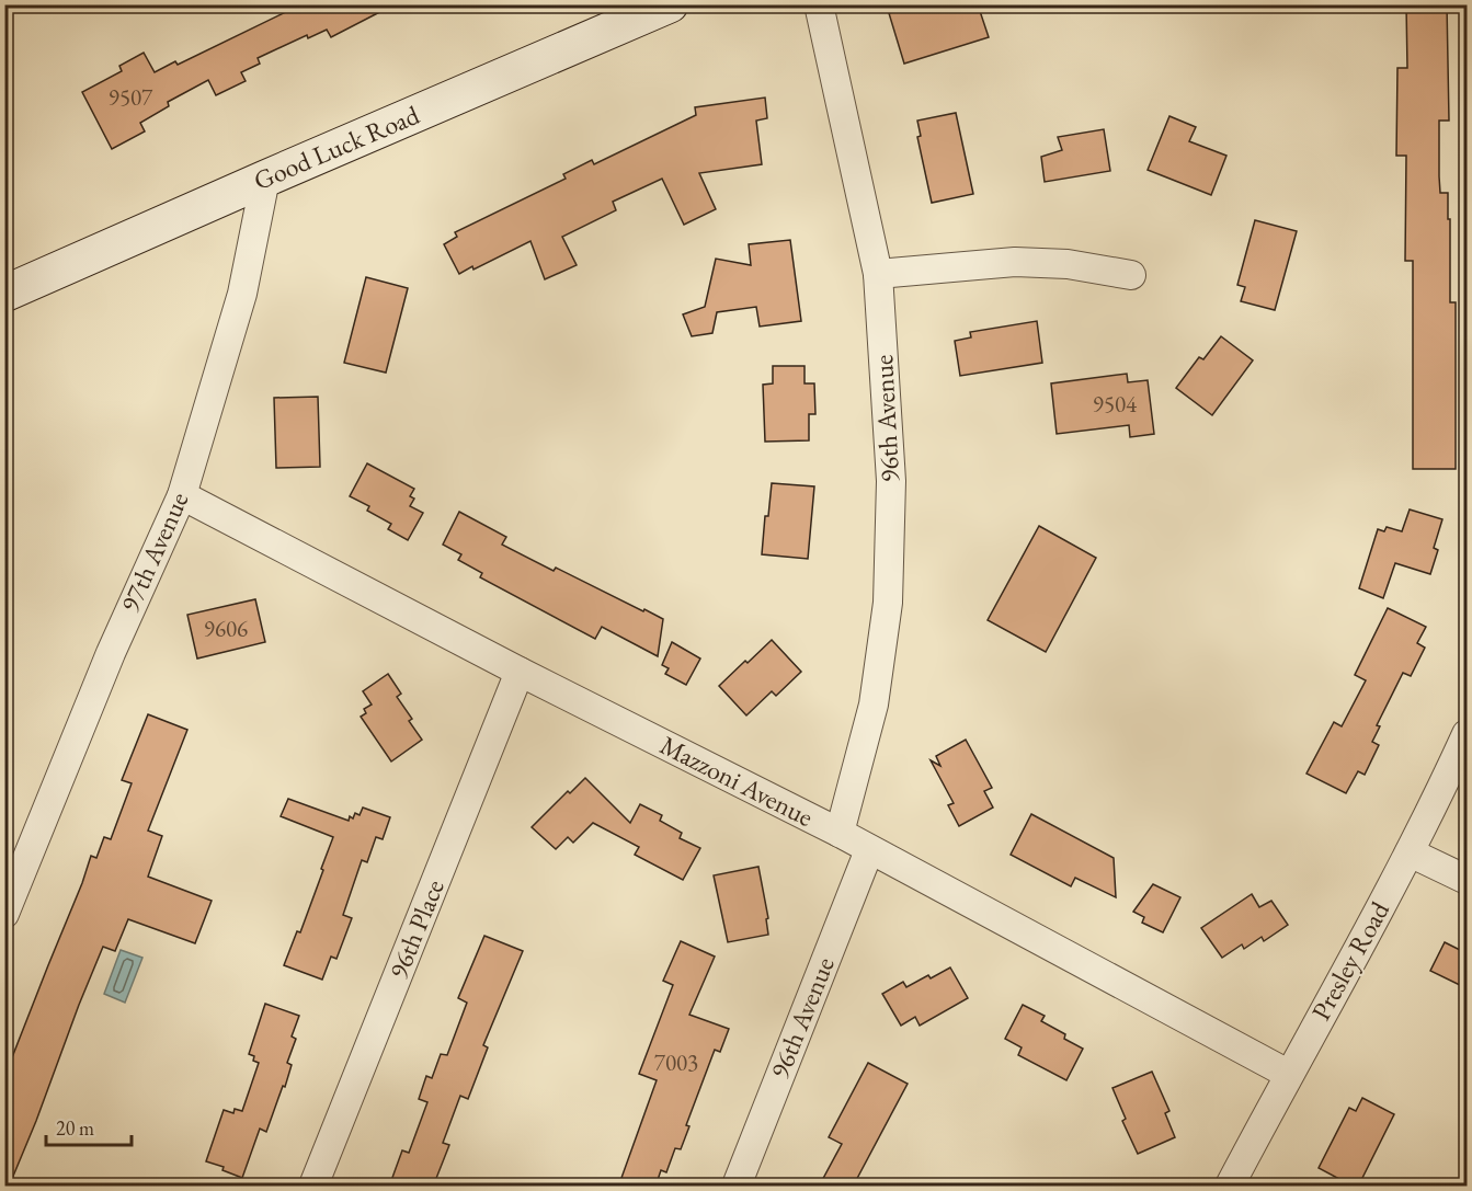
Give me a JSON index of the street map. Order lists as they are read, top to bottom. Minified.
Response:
{"streets":{"main road":["Good Luck Road"],"street":["96th Avenue","97th Avenue","Mazzoni Avenue","96th Place","Presley Road"]},"crossings":[["Good Luck Road","97th Avenue"],["96th Avenue","Mazzoni Avenue"],["97th Avenue","Mazzoni Avenue"],["Mazzoni Avenue","96th Place"],["Mazzoni Avenue","Presley Road"]],"house_numbers":["9507","9504","9606","7003"],"scale_bar":"20 m"}
